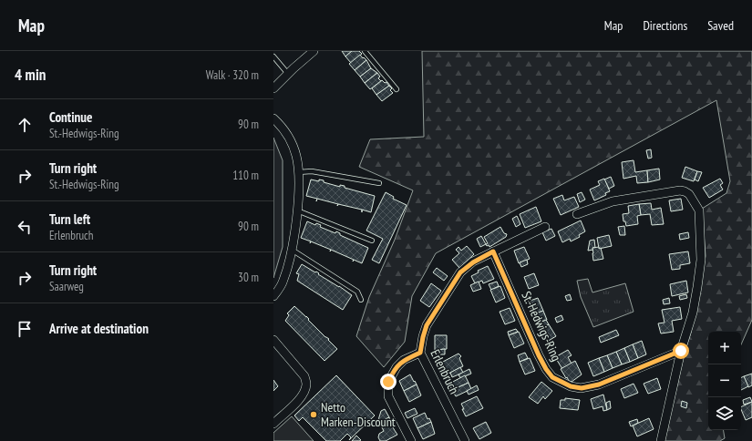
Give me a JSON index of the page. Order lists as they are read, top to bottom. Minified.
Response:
{"streets":{"street":["St.-Hedwigs-Ring","Erlenbruch"]},"crossings":[["St.-Hedwigs-Ring","Erlenbruch"]],"places":["Netto Marken-Discount"],"page":{"header":"Map","nav":["Map","Directions","Saved"],"heading":["4 min","Walk · 320 m"],"list":[["Continue","St.-Hedwigs-Ring","90 m"],["Turn right","St.-Hedwigs-Ring","110 m"],["Turn left","Erlenbruch","90 m"],["Turn right","Saarweg","30 m"],"Arrive at destination"],"map_buttons":["+","−"]}}
